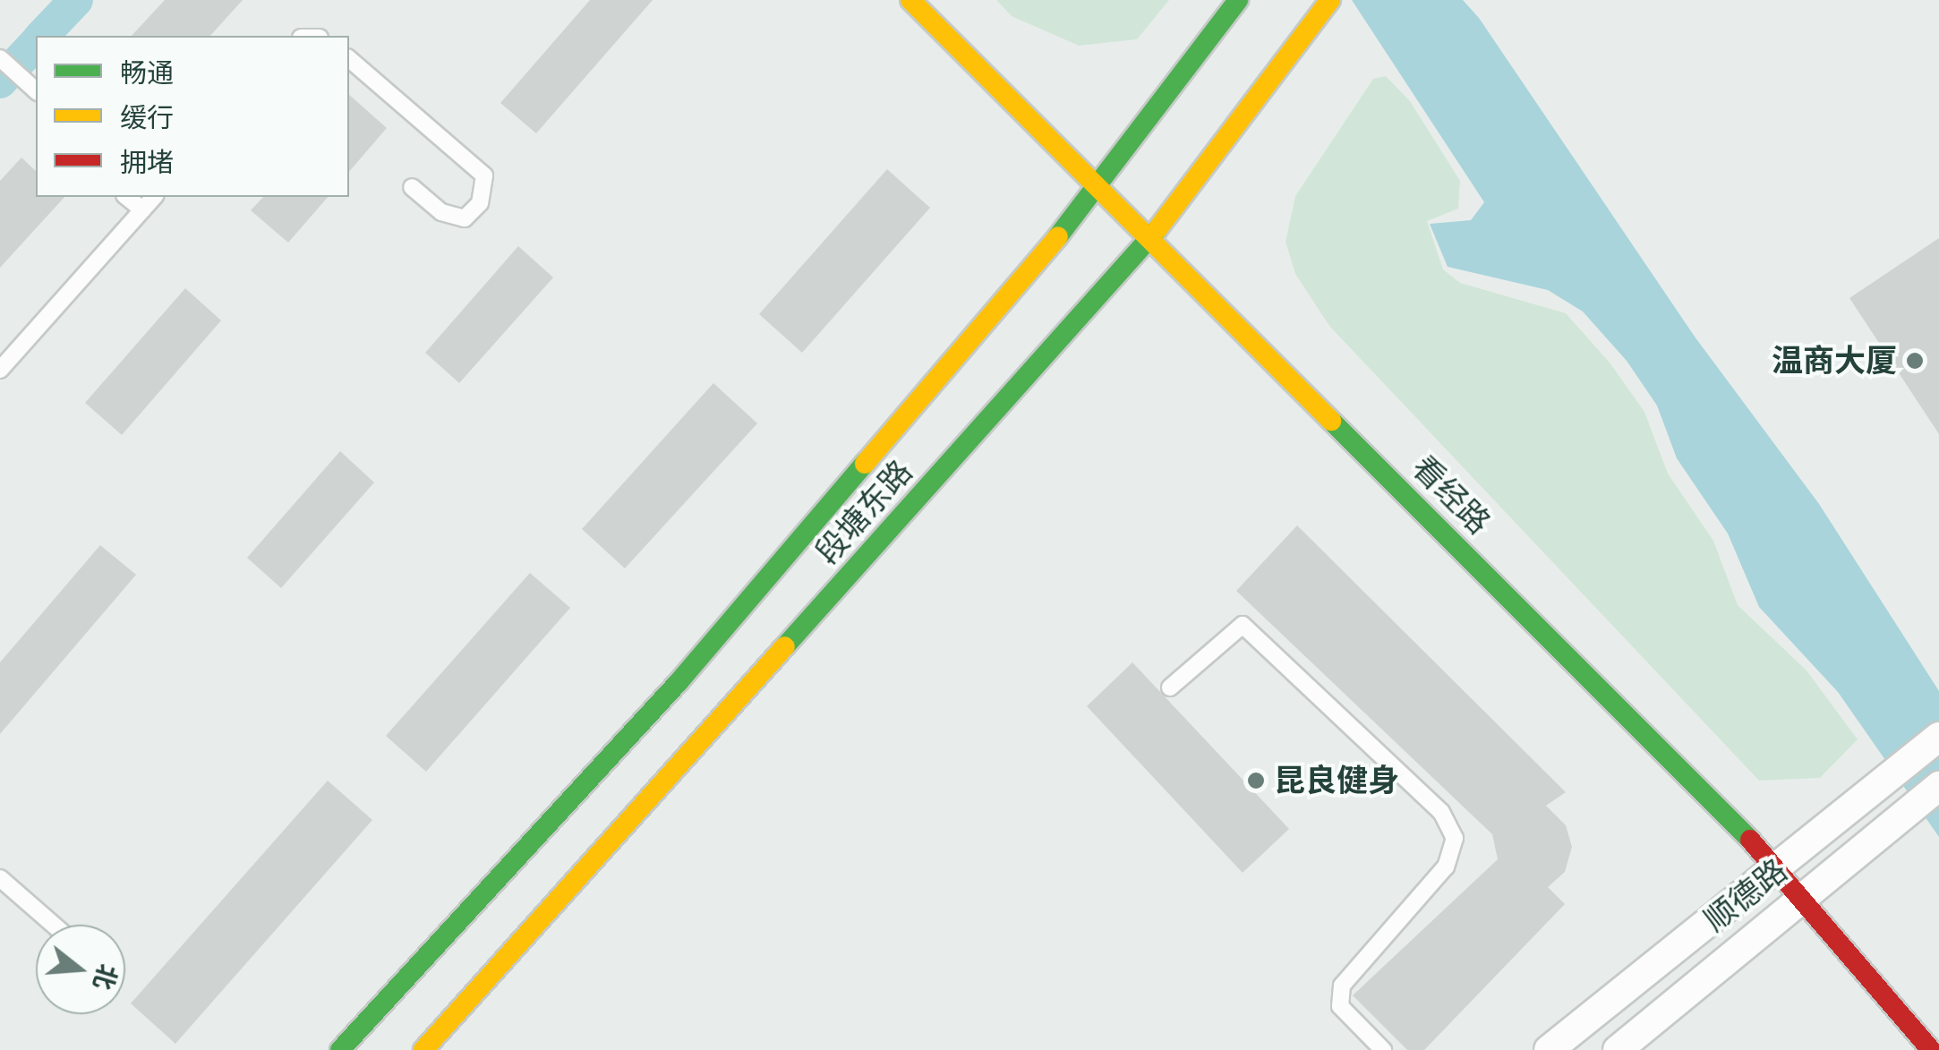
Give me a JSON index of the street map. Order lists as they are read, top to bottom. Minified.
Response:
{"streets":{"main road":["看经路","段塘东路"],"street":["顺德路"]},"crossings":[["看经路","段塘东路"],["看经路","顺德路"]],"places":["温商大厦","昆良健身"],"legend":["畅通","缓行","拥堵"],"north":"right"}
